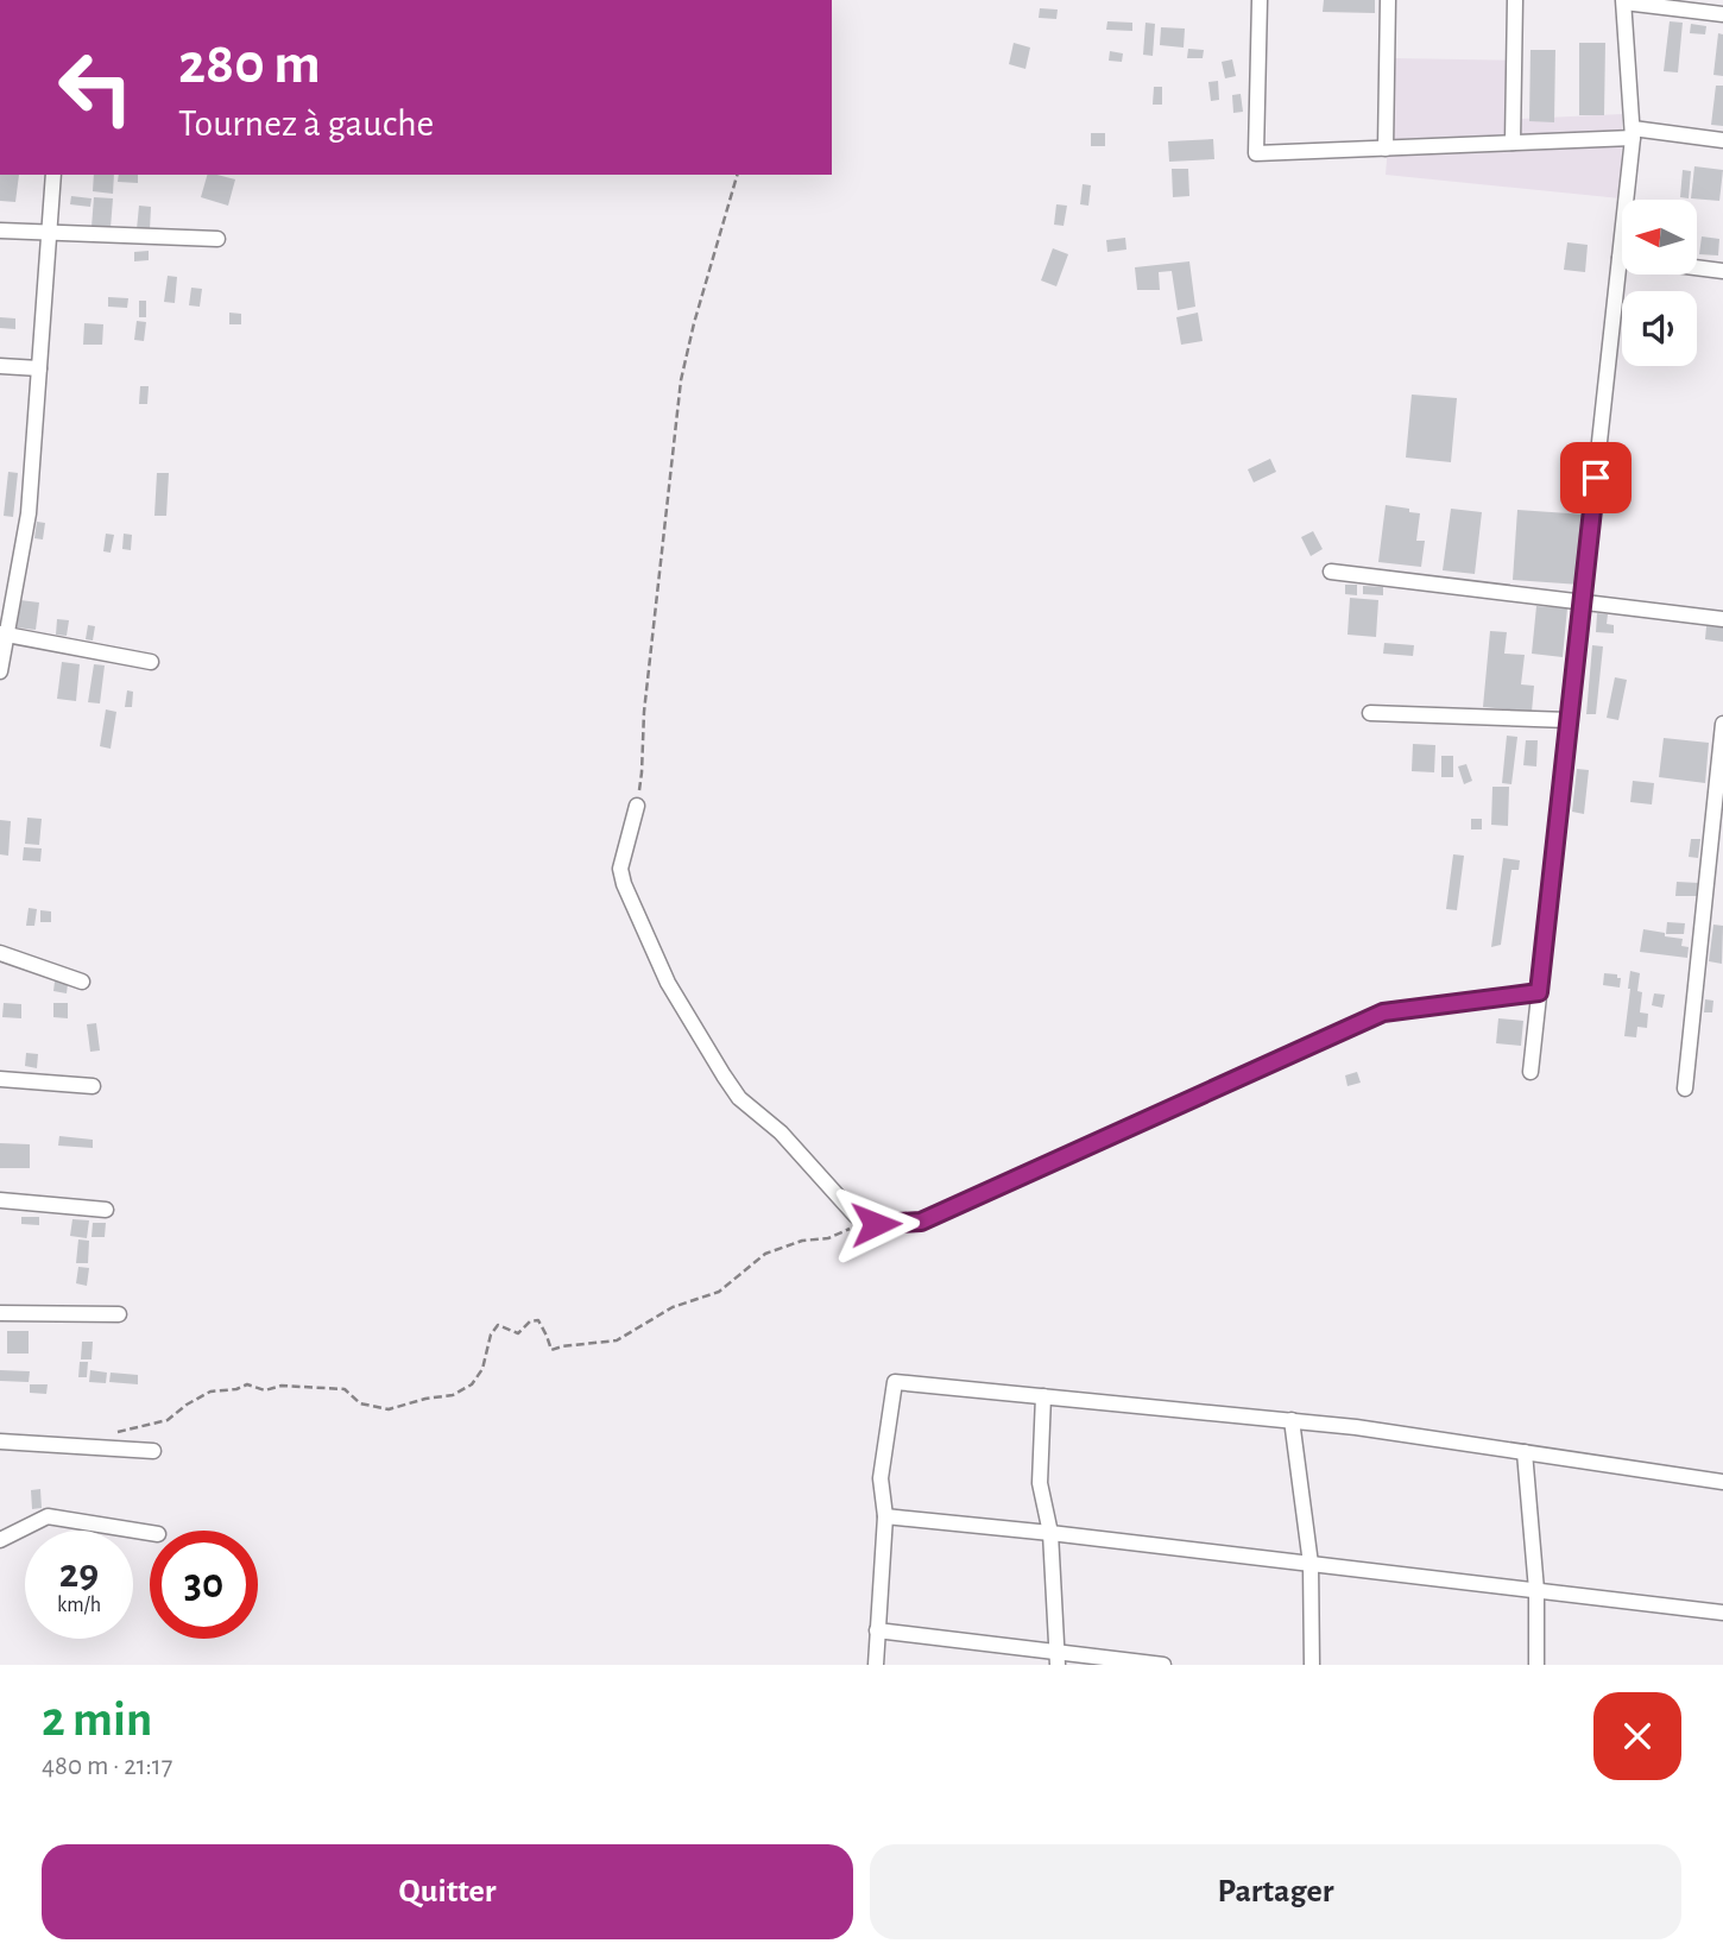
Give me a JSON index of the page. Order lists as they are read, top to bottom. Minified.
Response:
{"north":"left","page":{"turn":["280 m","Tournez à gauche"],"speed":"29 km/h","limit":"30","heading":["2 min","480 m · 21:17"],"buttons":["Quitter","Partager"]}}
